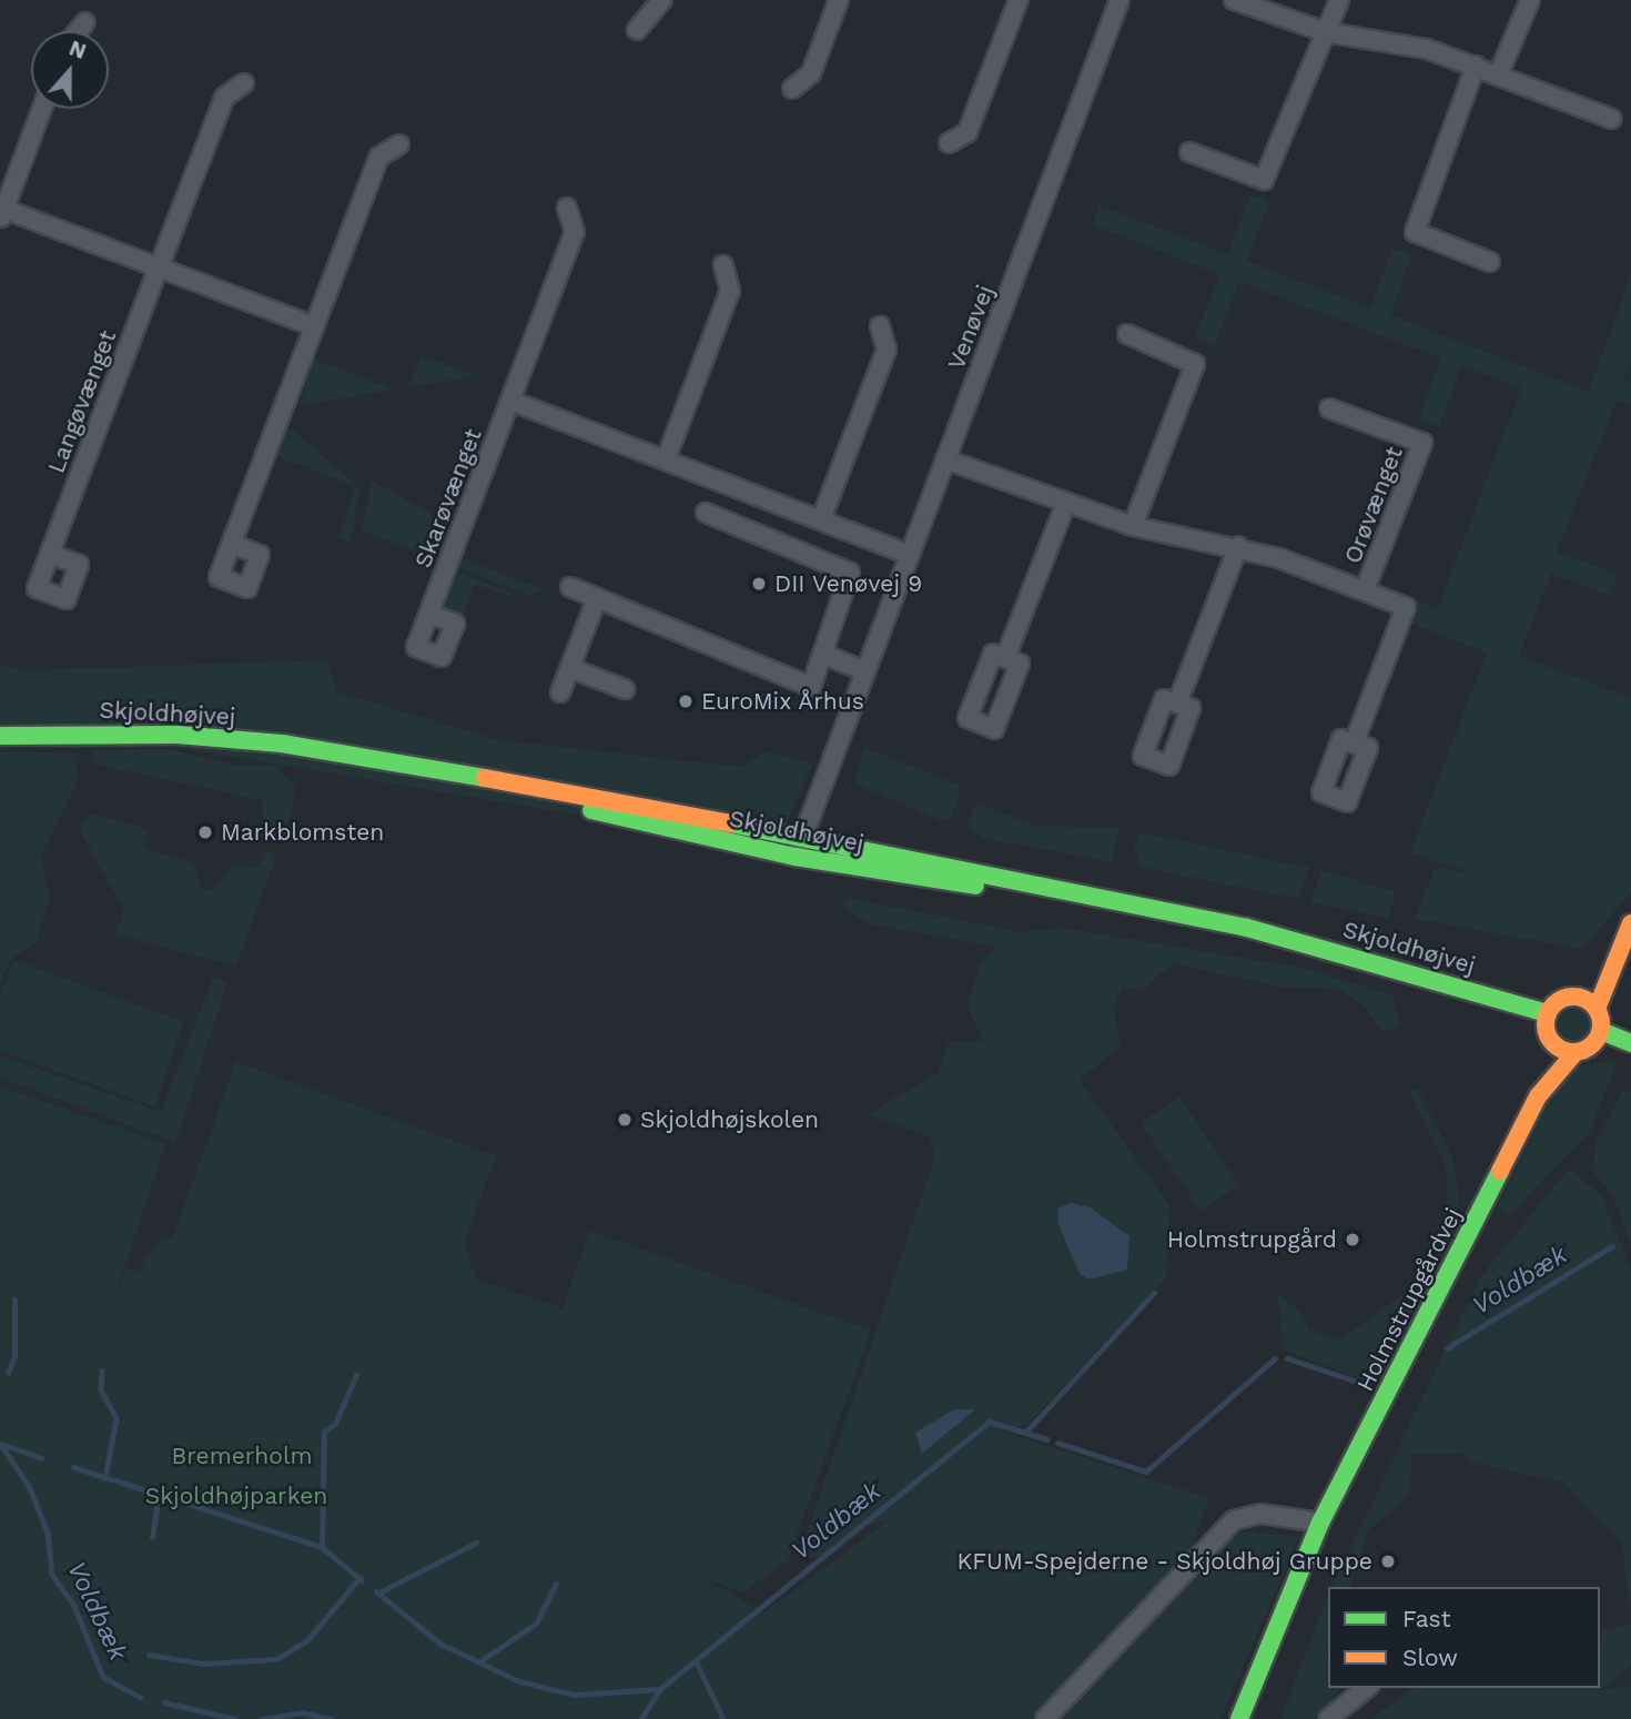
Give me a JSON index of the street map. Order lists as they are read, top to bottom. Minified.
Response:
{"streets":{"street":["Venøvej","Langøvænget","Skarøvænget","Orøvænget","Skjoldhøjvej","Holmstrupgårdvej"]},"crossings":[["Venøvej","Orøvænget"],["Venøvej","Skjoldhøjvej"],["Skjoldhøjvej","Holmstrupgårdvej"]],"water":["Voldbæk"],"parks":["Bremerholm","Skjoldhøjparken"],"places":["DII Venøvej 9","EuroMix Århus","Markblomsten","Skjoldhøjskolen","Holmstrupgård","KFUM-Spejderne - Skjoldhøj Gruppe"],"legend":["Fast","Slow"],"north":"top"}
